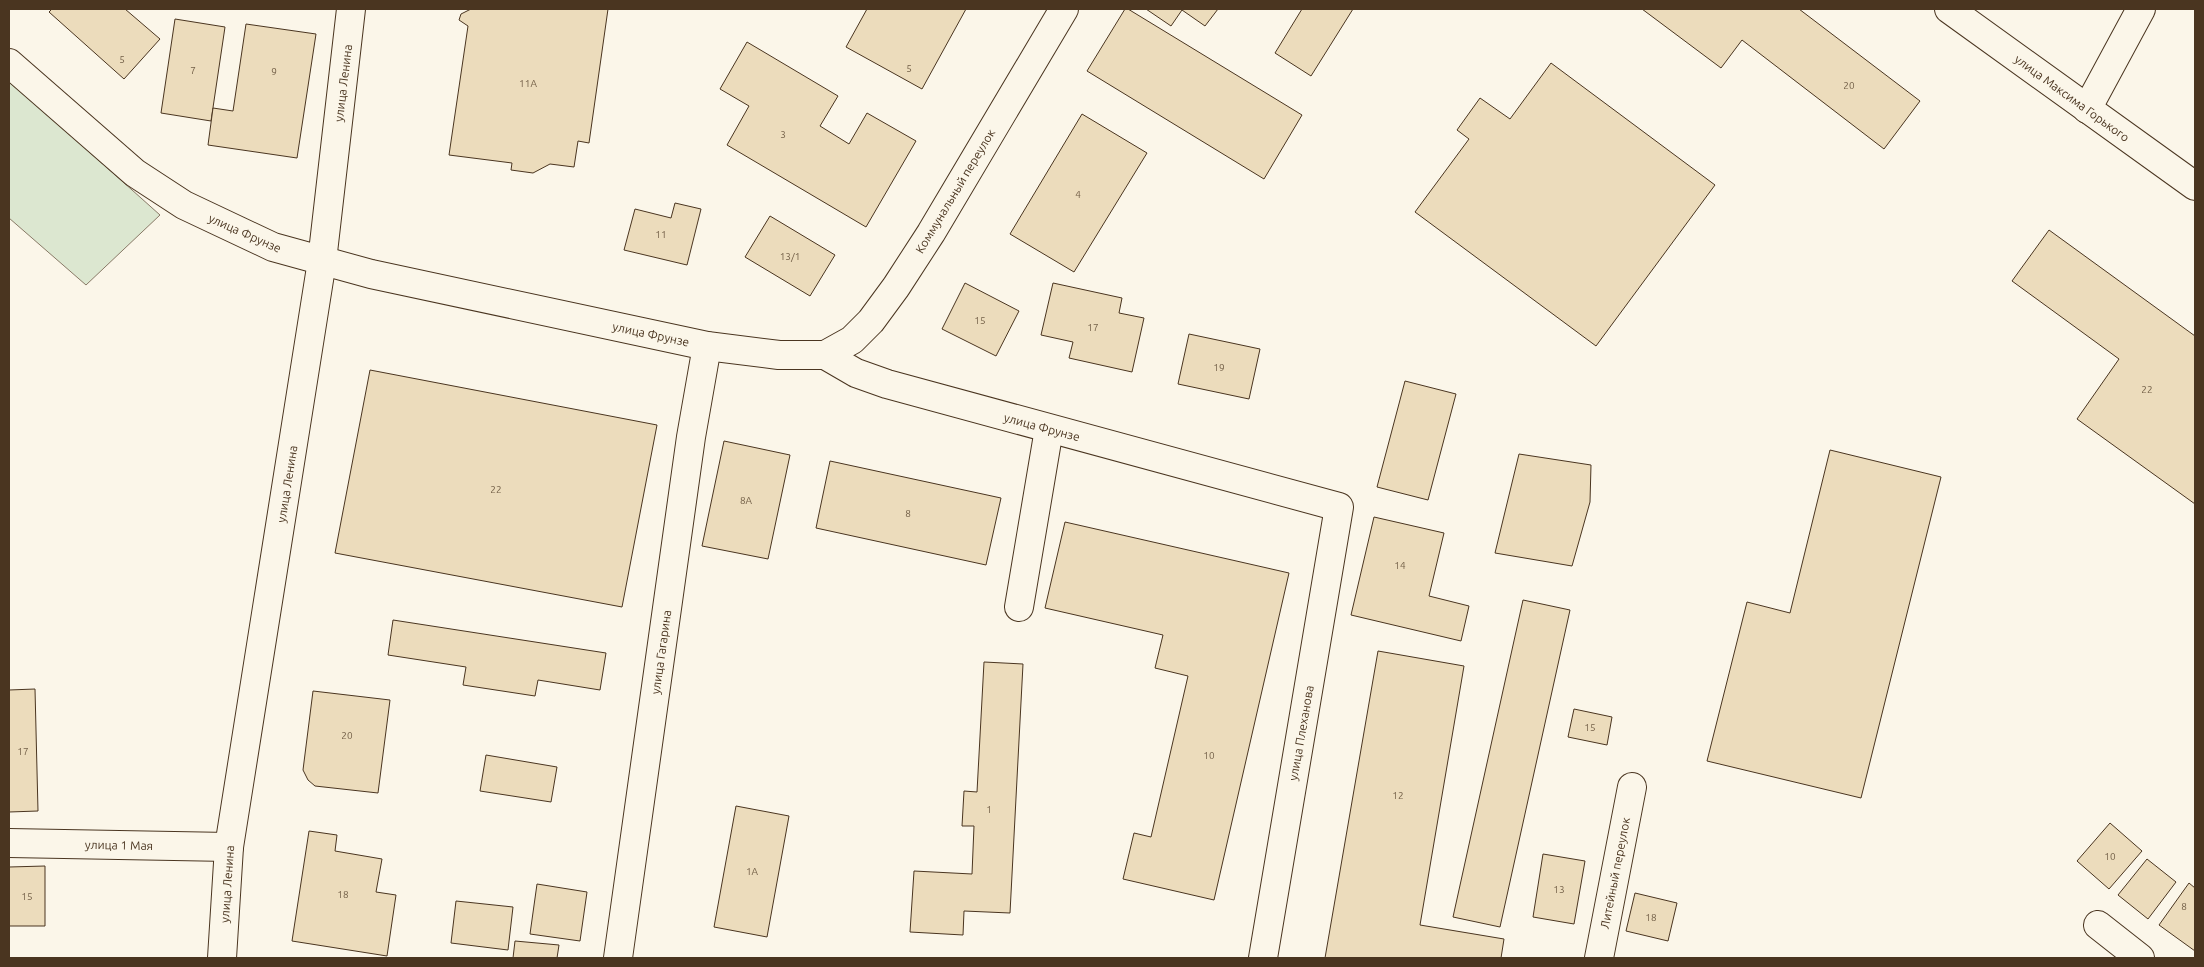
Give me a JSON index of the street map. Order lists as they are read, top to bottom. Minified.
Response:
{"streets":{"street":["улица Ленина","улица Максима Горького","Коммунальный переулок","улица Фрунзе","улица Гагарина","улица Плеханова","улица 1 Мая","Литейный переулок"]},"crossings":[["улица Ленина","улица Фрунзе"],["улица Ленина","улица 1 Мая"],["Коммунальный переулок","улица Фрунзе"],["улица Фрунзе","улица Гагарина"],["улица Фрунзе","улица Плеханова"]],"house_numbers":["5","5","7","9","11А","20","3","4","11","13/1","15","17","19","22","22","8А","8","14","15","20","17","10","12","1","10","1А","13","18","15","8","18"]}
